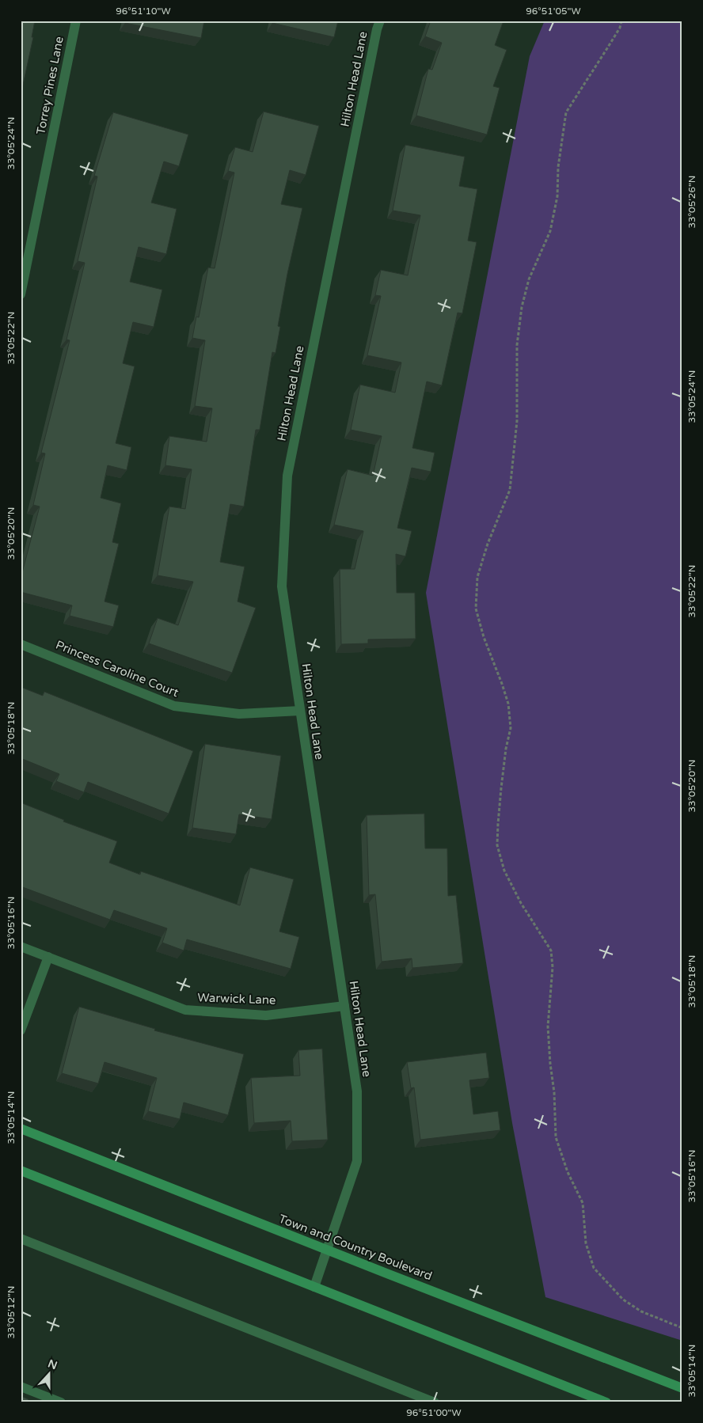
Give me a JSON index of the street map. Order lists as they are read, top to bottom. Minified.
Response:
{"streets":{"main road":["Town and Country Boulevard"],"street":["Hilton Head Lane","Torrey Pines Lane","Princess Caroline Court","Warwick Lane"]},"crossings":[["Hilton Head Lane","Princess Caroline Court"],["Hilton Head Lane","Warwick Lane"],["Hilton Head Lane","Town and Country Boulevard"]],"north":"top","coordinates":["96°51'10\"W","96°51'05\"W","33°05'24\"N","33°05'26\"N","33°05'22\"N","33°05'20\"N","33°05'18\"N","33°05'16\"N","33°05'14\"N","33°05'12\"N","96°51'00\"W"]}
